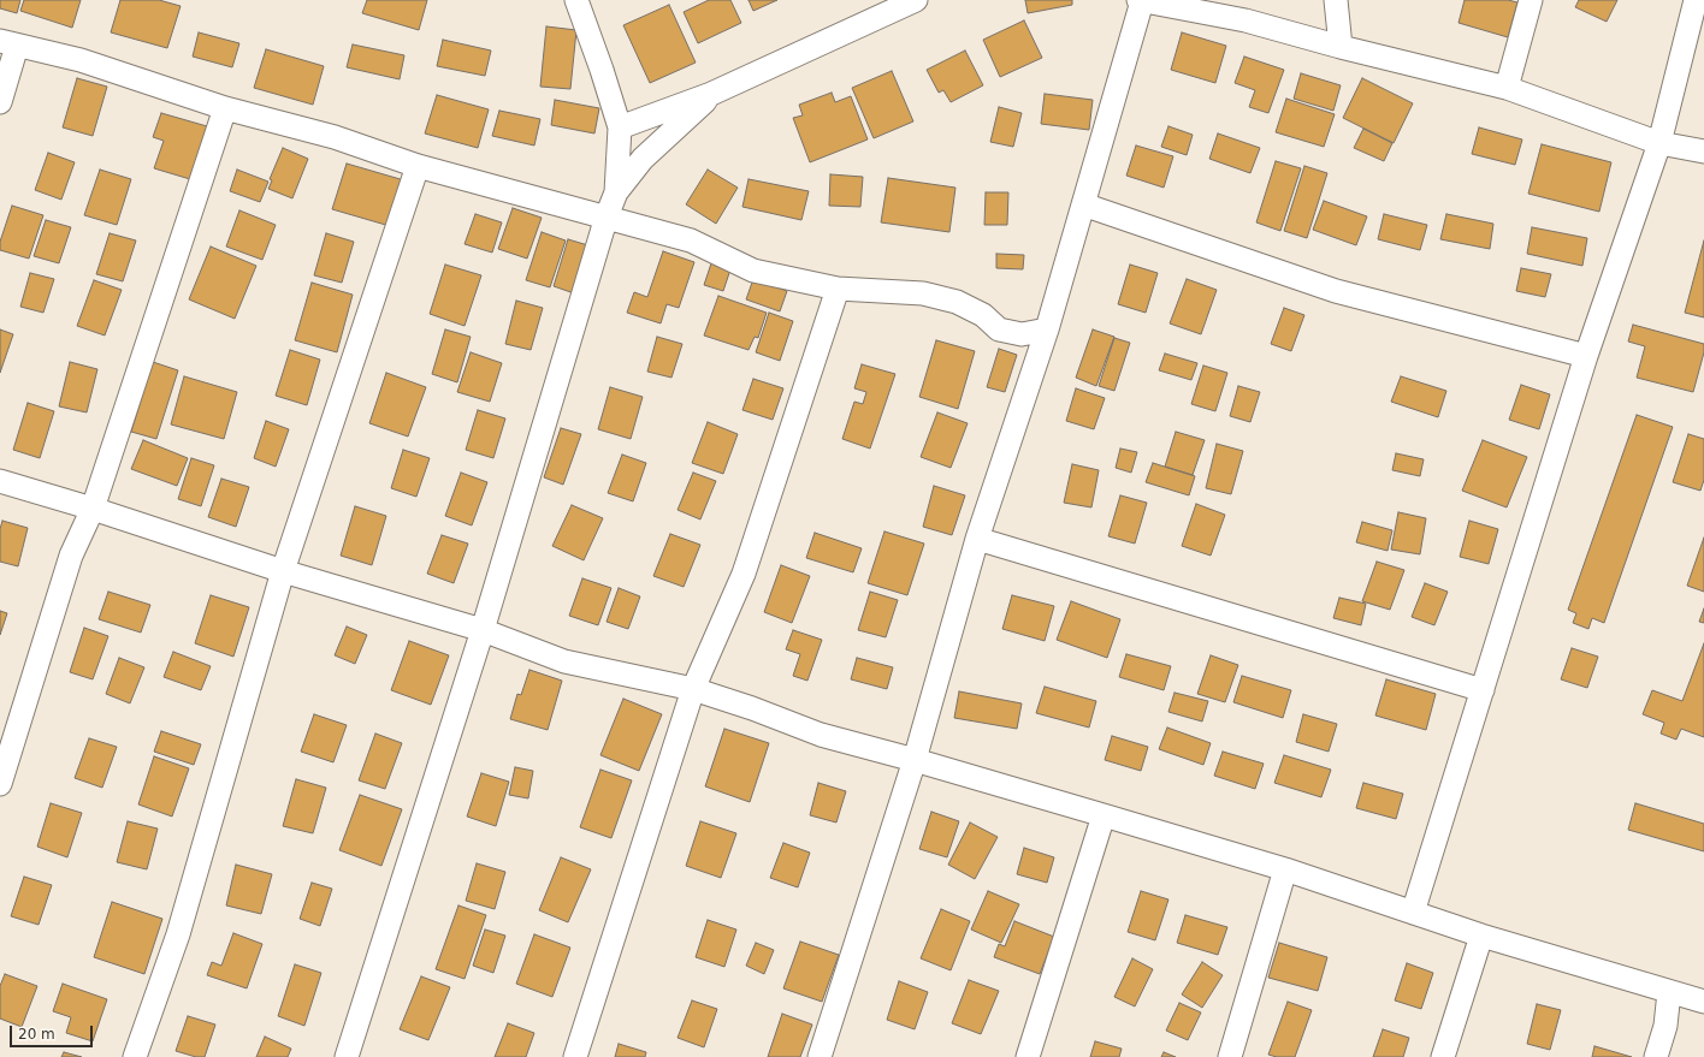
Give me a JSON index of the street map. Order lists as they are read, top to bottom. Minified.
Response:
{"scale_bar":"20 m"}
